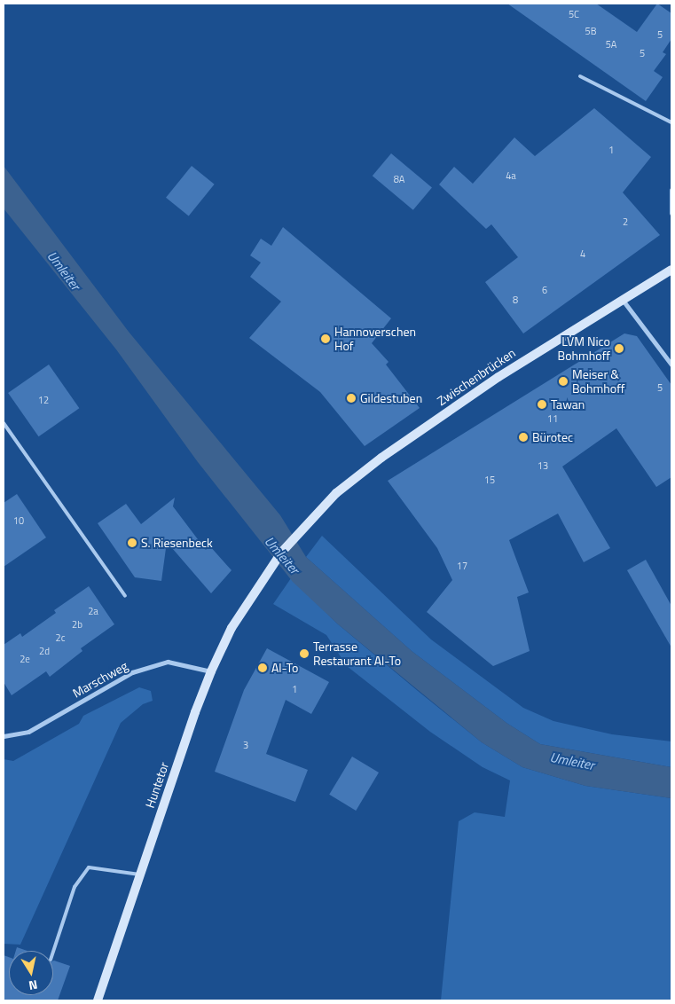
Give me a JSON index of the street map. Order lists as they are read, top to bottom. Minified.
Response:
{"streets":{"street":["Zwischenbrücken","Marschweg","Huntetor"]},"crossings":[["Zwischenbrücken","Huntetor"],["Marschweg","Huntetor"]],"water":["Umleiter"],"places":["Hannoverschen Hof","LVM Nico Bohmhoff","Meiser & Bohmhoff","Gildestuben","Tawan","Bürotec","S. Riesenbeck","Terrasse Restaurant Al-To","Al-To"],"house_numbers":["5C","5B","5","5A","5","1","4a","8A","2","4","6","8","5","12","11","13","15","10","17","2a","2b","2c","2d","2e","1","3"],"north":"bottom"}
